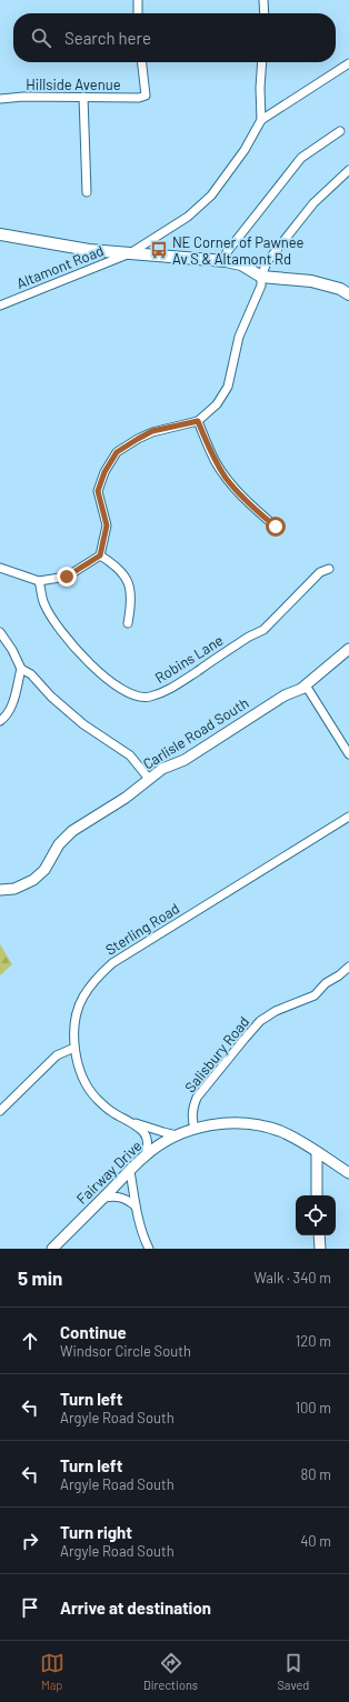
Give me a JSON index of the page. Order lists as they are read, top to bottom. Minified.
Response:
{"streets":{"street":["Hillside Avenue","Altamont Road","Robins Lane","Carlisle Road South","Sterling Road","Salisbury Road","Fairway Drive"]},"crossings":[["Sterling Road","Fairway Drive"],["Salisbury Road","Fairway Drive"]],"places":{"bus stop":["NE Corner of Pawnee Av S & Altamont Rd"]},"page":{"search":"Search here","heading":["5 min","Walk · 340 m"],"list":[["Continue","Windsor Circle South","120 m"],["Turn left","Argyle Road South","100 m"],["Turn left","Argyle Road South","80 m"],["Turn right","Argyle Road South","40 m"],"Arrive at destination"],"nav":["Map","Directions","Saved"]}}
